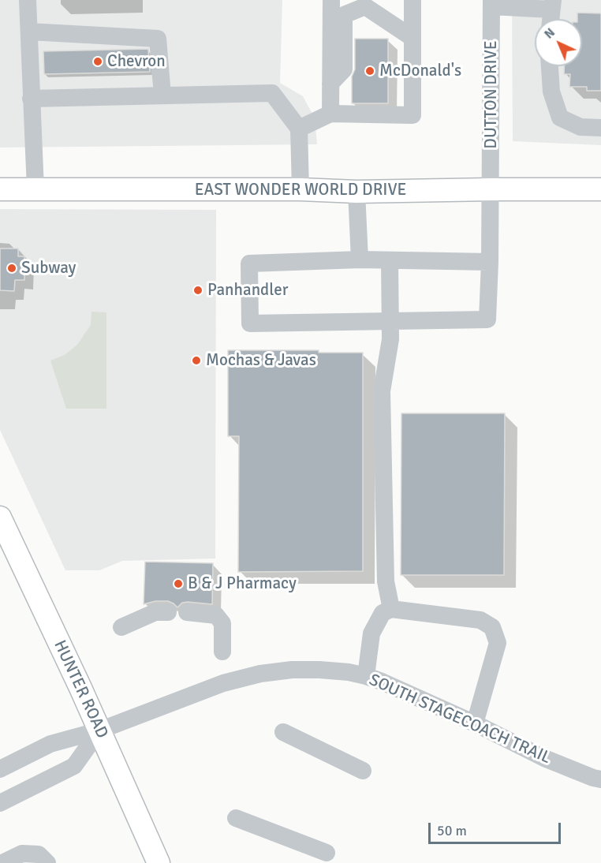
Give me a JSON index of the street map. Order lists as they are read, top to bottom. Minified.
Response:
{"streets":{"main road":["EAST WONDER WORLD DRIVE","HUNTER ROAD"],"street":["DUTTON DRIVE","SOUTH STAGECOACH TRAIL"]},"crossings":[["DUTTON DRIVE","EAST WONDER WORLD DRIVE"],["HUNTER ROAD","SOUTH STAGECOACH TRAIL"]],"places":["Chevron","McDonald's","Subway","Panhandler","Mochas & Javas","B & J Pharmacy"],"scale_bar":"50 m","north":"top left"}
